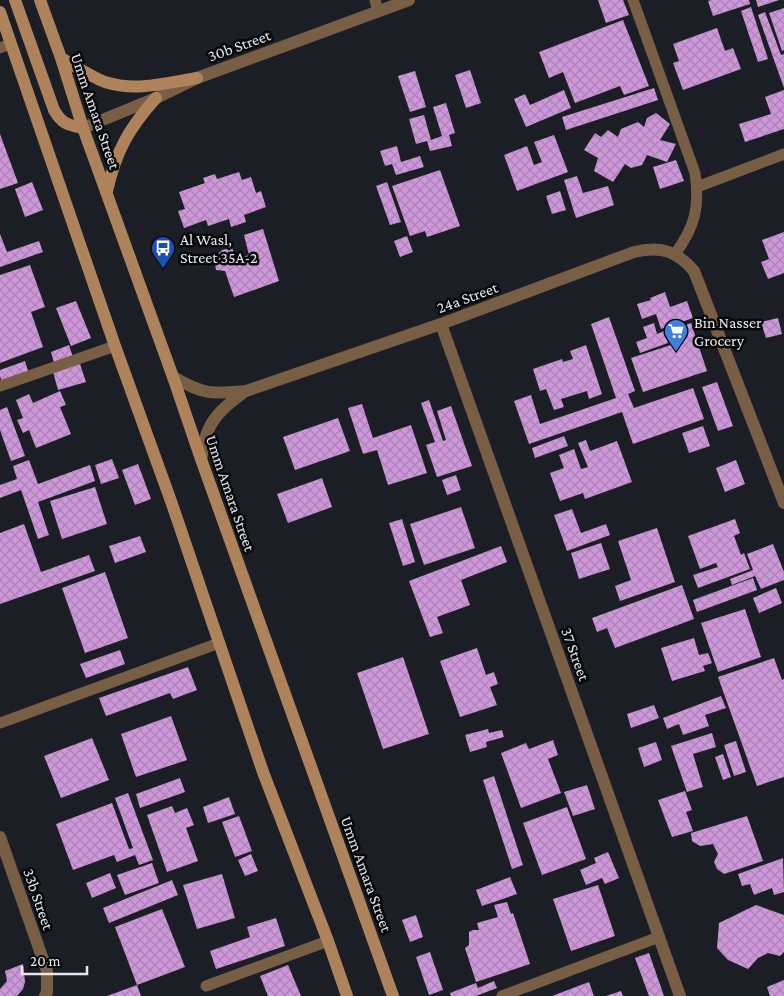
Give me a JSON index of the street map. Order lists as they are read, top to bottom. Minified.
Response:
{"streets":{"street":["30b Street","Umm Amara Street","24a Street","37 Street","33b Street"]},"crossings":[["30b Street","Umm Amara Street"],["Umm Amara Street","24a Street"],["24a Street","37 Street"]],"places":{"bus stop":["Al Wasl, Street 35A-2"],"supermarket":["Bin Nasser Grocery"]},"scale_bar":"20 m"}
